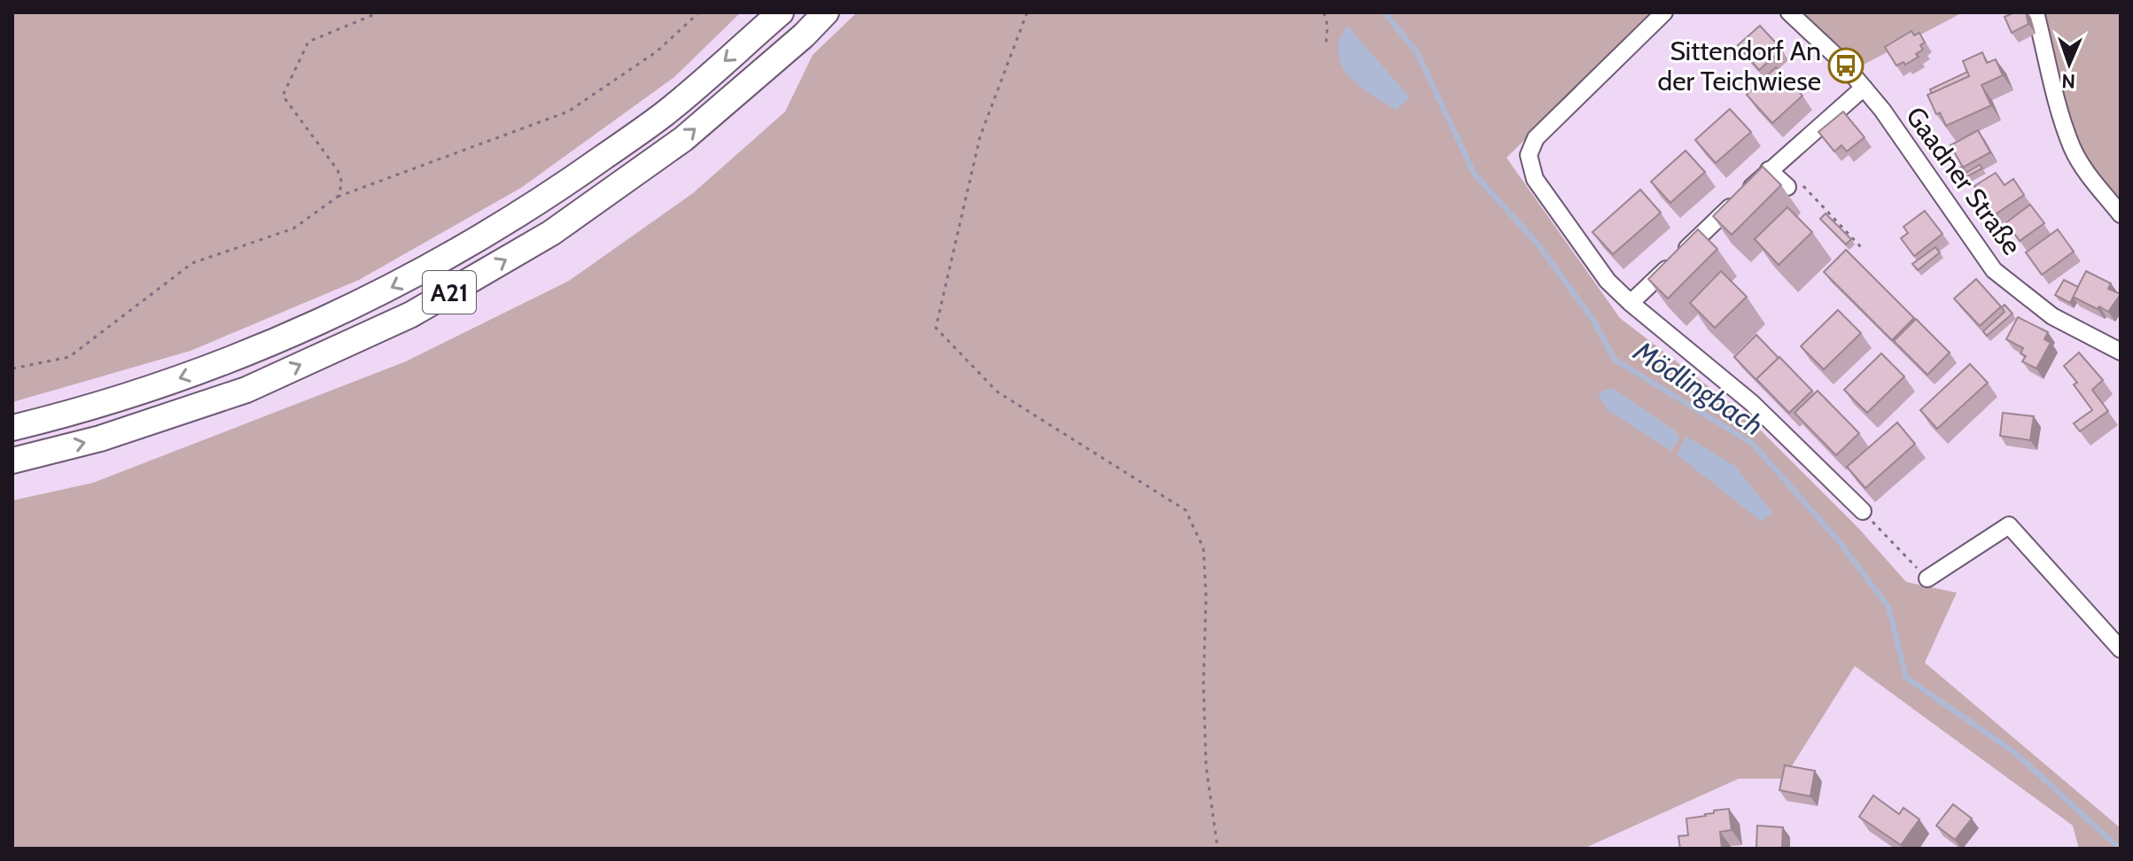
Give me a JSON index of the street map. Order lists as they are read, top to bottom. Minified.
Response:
{"streets":{"highway":["A21"],"street":["Gaadner Straße"]},"water":["Mödlingbach"],"places":{"bus stop":["Sittendorf An der Teichwiese"]},"north":"bottom"}
